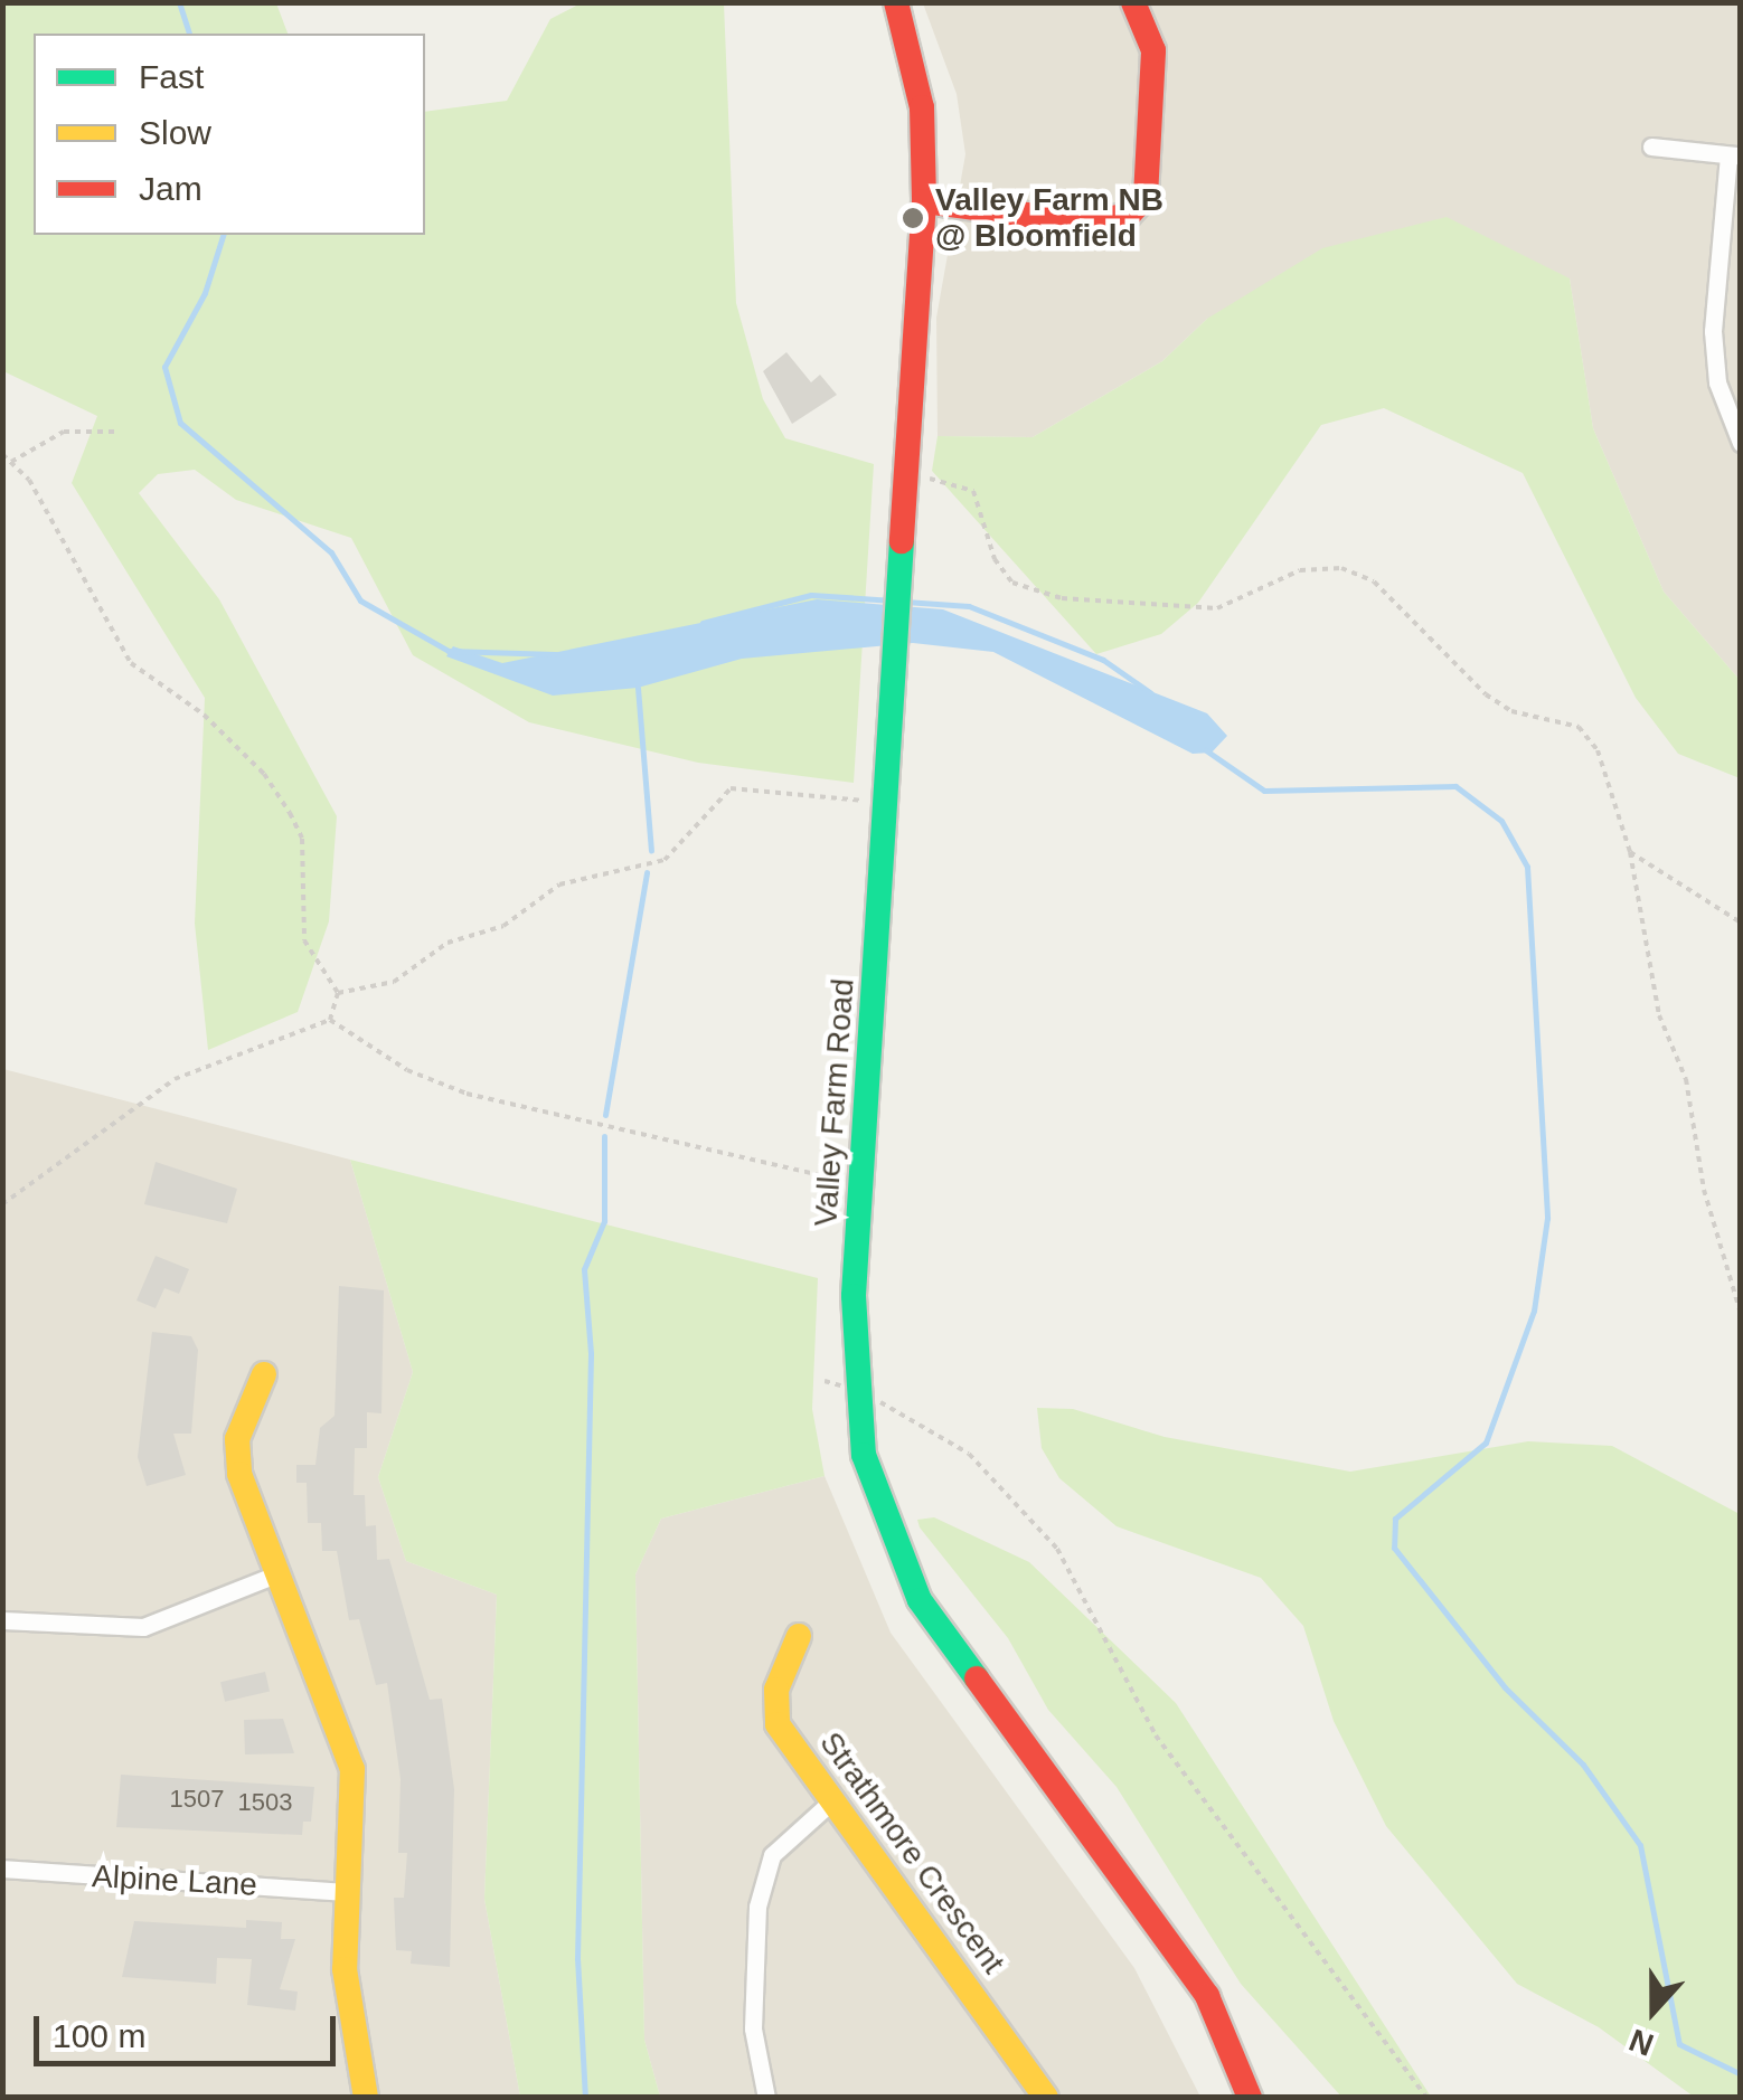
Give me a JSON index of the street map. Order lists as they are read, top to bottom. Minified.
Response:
{"streets":{"street":["Valley Farm Road","Strathmore Crescent","Alpine Lane"]},"places":["Valley Farm NB @ Bloomfield"],"house_numbers":["1507","1503"],"legend":["Fast","Slow","Jam"],"scale_bar":"100 m","north":"bottom"}
